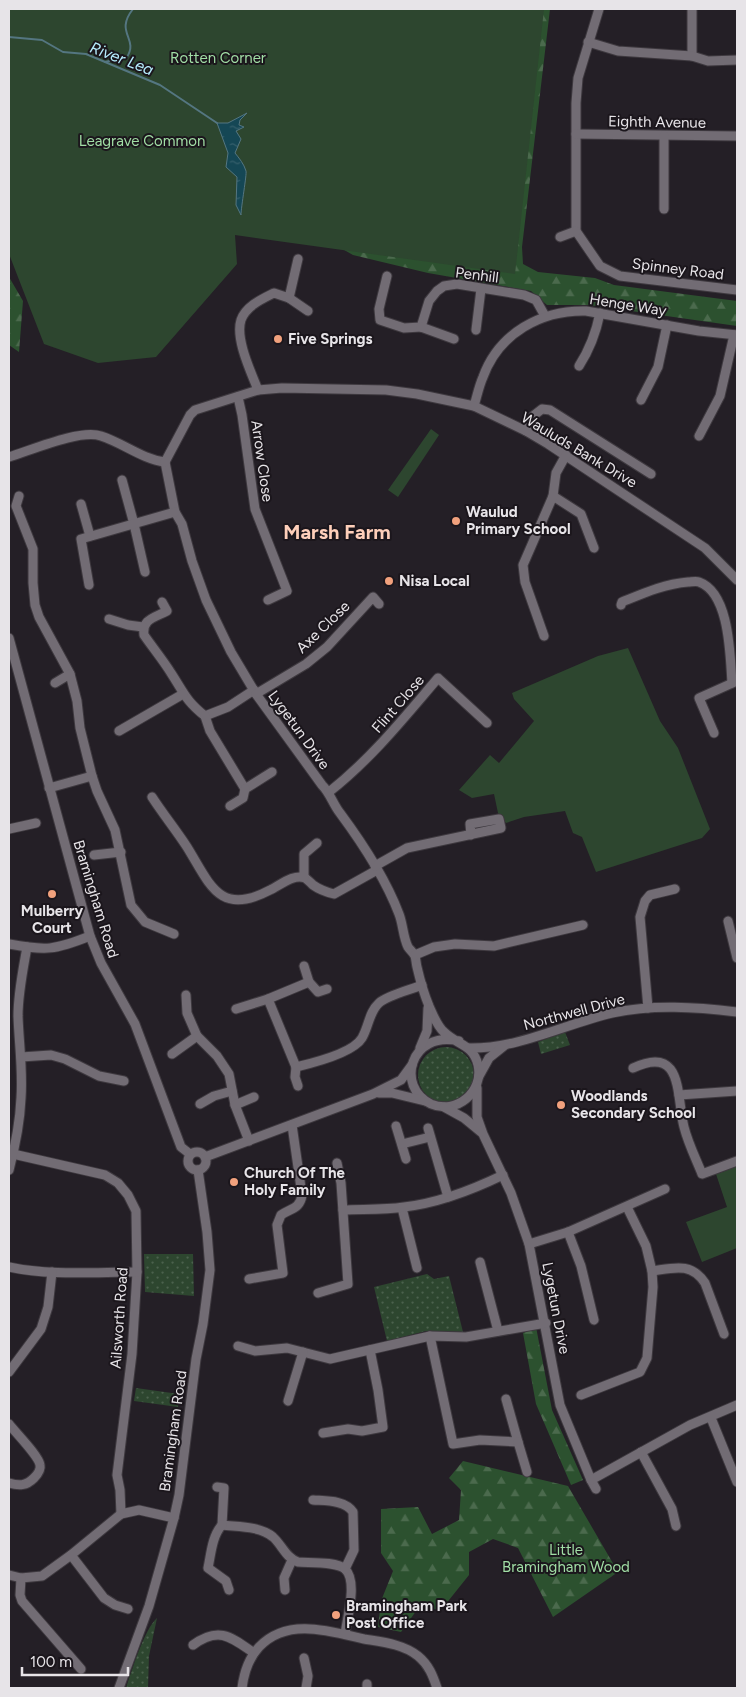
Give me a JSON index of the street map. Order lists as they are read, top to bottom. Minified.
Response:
{"streets":{"street":["Eighth Avenue","Spinney Road","Penhill","Henge Way","Wauluds Bank Drive","Arrow Close","Axe Close","Flint Close","Lygetun Drive","Bramingham Road","Northwell Drive","Ailsworth Road"]},"crossings":[["Penhill","Henge Way"],["Henge Way","Wauluds Bank Drive"],["Wauluds Bank Drive","Arrow Close"],["Wauluds Bank Drive","Lygetun Drive"],["Axe Close","Lygetun Drive"],["Flint Close","Lygetun Drive"],["Lygetun Drive","Northwell Drive"]],"districts":["Marsh Farm"],"water":["River Lea"],"parks":["Rotten Corner","Leagrave Common","Little Bramingham Wood"],"places":["Five Springs","Waulud Primary School","Nisa Local","Mulberry Court","Woodlands Secondary School","Church Of The Holy Family","Bramingham Park Post Office"],"scale_bar":"100 m"}
